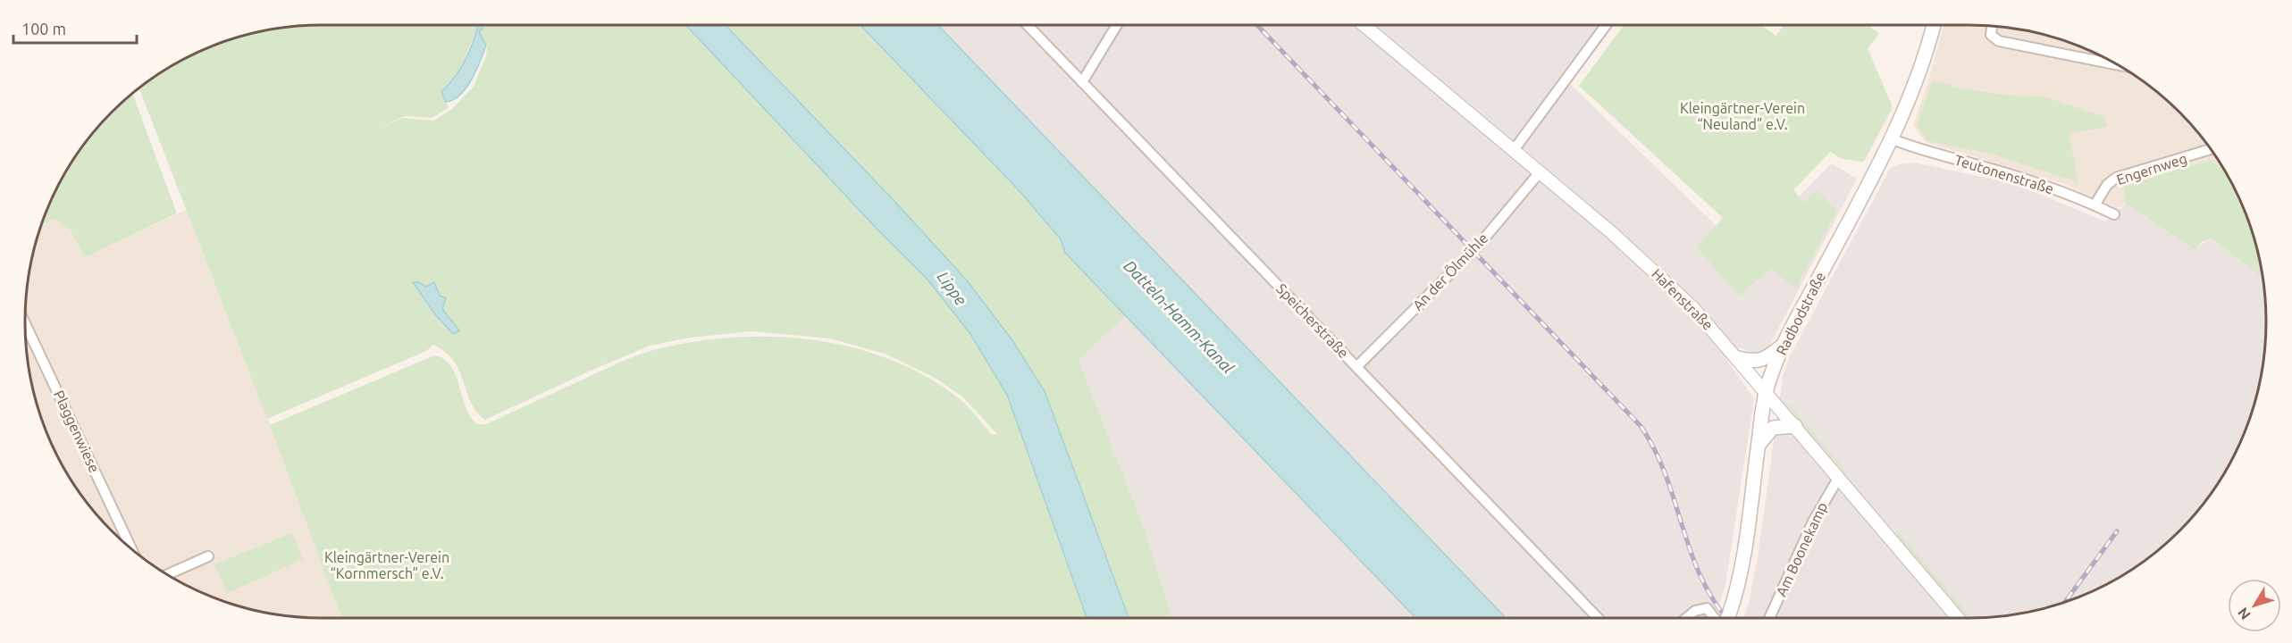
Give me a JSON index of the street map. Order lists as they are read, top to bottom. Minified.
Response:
{"streets":{"main road":["Radbodstraße"],"street":["Engernweg","Teutonenstraße","An der Ölmühle","Hafenstraße","Speicherstraße","Plaggenwiese","Am Boonekamp"]},"crossings":[["Engernweg","Teutonenstraße"],["Teutonenstraße","Radbodstraße"],["An der Ölmühle","Hafenstraße"],["An der Ölmühle","Speicherstraße"],["Hafenstraße","Radbodstraße"],["Hafenstraße","Am Boonekamp"]],"water":["Lippe","Datteln-Hamm-Kanal"],"parks":["Kleingärtner-Verein “Neuland” e.V.","Kleingärtner-Verein “Kornmersch” e.V."],"scale_bar":"100 m","north":"bottom left"}
